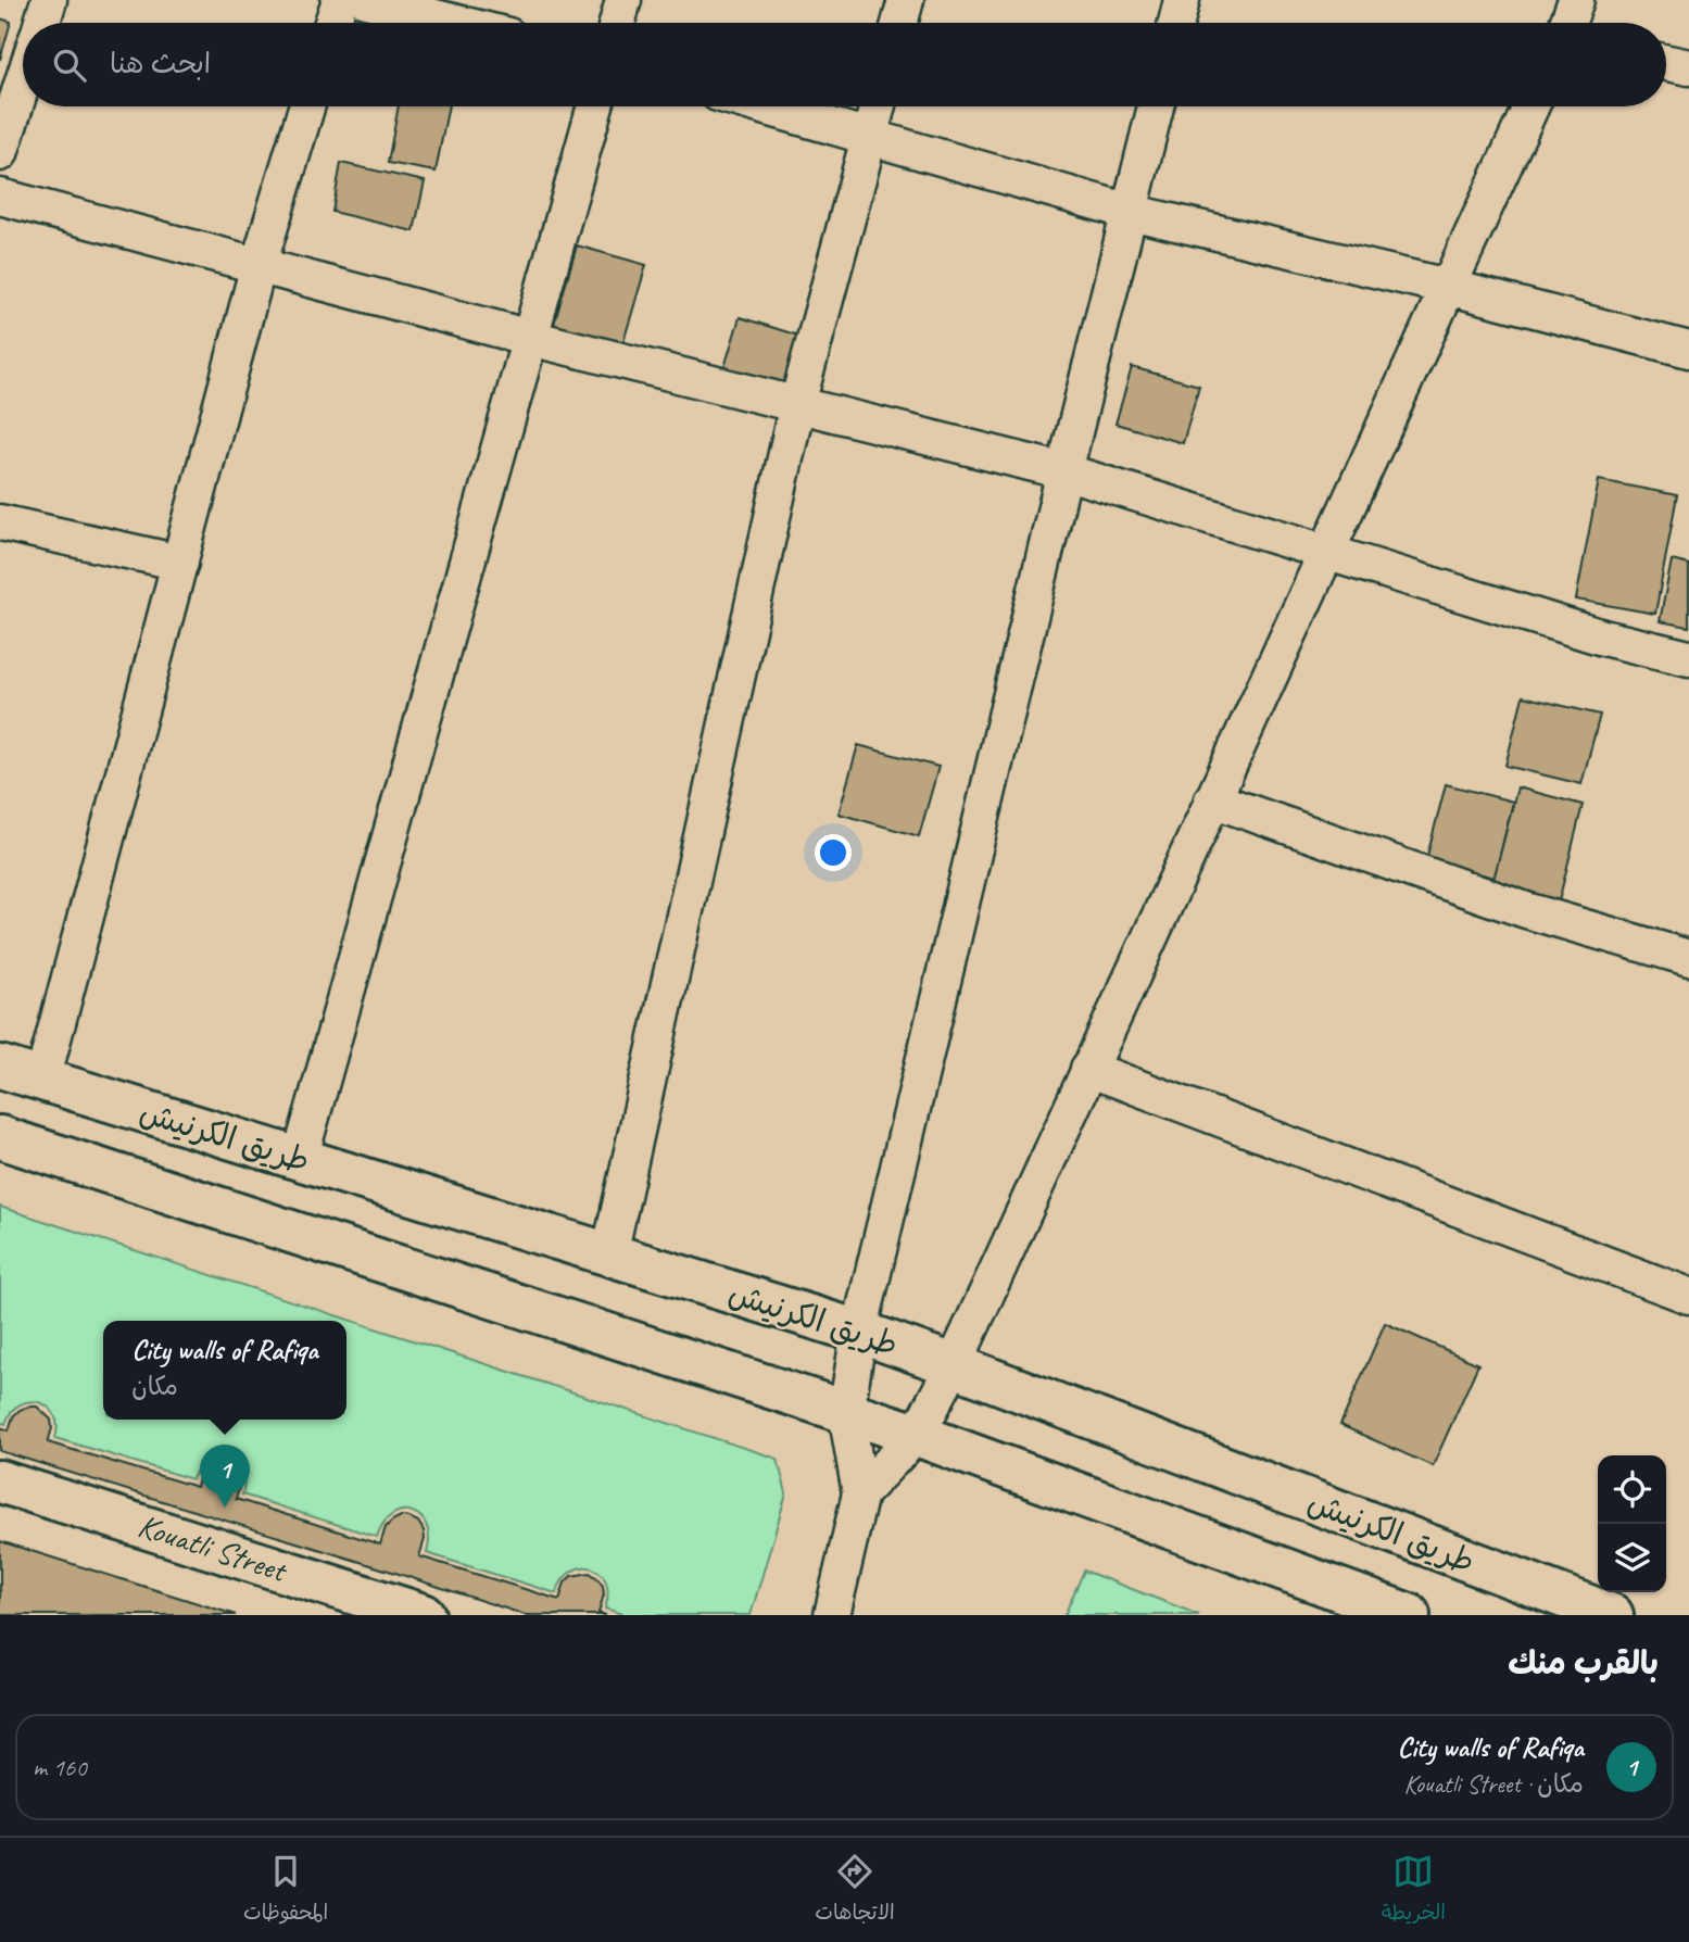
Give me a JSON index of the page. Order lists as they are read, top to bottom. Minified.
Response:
{"streets":{"main road":["طريق الكرنيش","Kouatli Street"]},"page":{"search":"ابحث هنا","popup":["City walls of Rafiqa","مكان"],"pins":"1","heading":"بالقرب منك","list":[{"mark":"1","name":"City walls of Rafiqa","note":"مكان · Kouatli Street","value":"160 m"}],"nav":["الخريطة","الاتجاهات","المحفوظات"]}}
